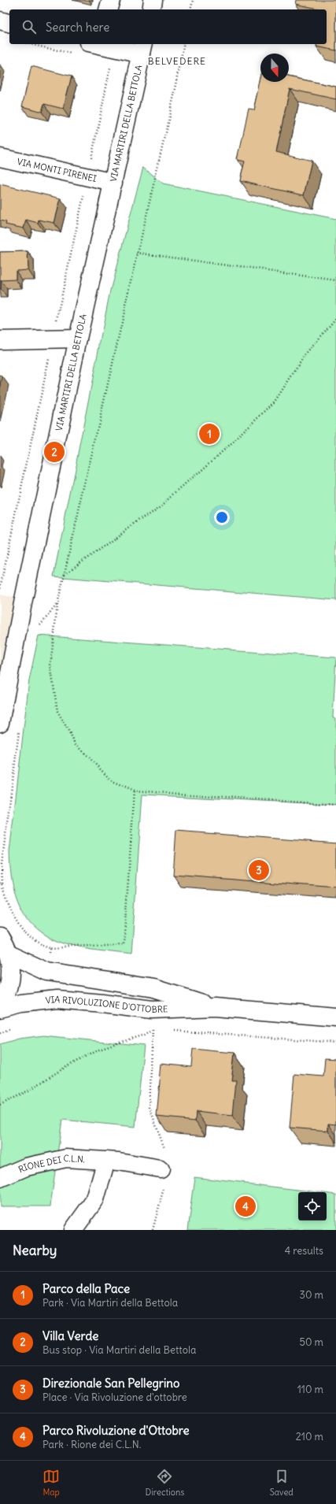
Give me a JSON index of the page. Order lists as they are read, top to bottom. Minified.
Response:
{"streets":{"street":["VIA MARTIRI DELLA BETTOLA","VIA MONTI PIRENEI","VIA RIVOLUZIONE D'OTTOBRE","RIONE DEI C.L.N."]},"crossings":[["VIA MARTIRI DELLA BETTOLA","VIA MONTI PIRENEI"]],"districts":["BELVEDERE"],"north":"bottom","page":{"search":"Search here","pins":["1","2","3","4"],"heading":["Nearby","4 results"],"list":[{"mark":"1","name":"Parco della Pace","note":"Park · Via Martiri della Bettola","value":"30 m"},{"mark":"2","name":"Villa Verde","note":"Bus stop · Via Martiri della Bettola","value":"50 m"},{"mark":"3","name":"Direzionale San Pellegrino","note":"Place · Via Rivoluzione d'ottobre","value":"110 m"},{"mark":"4","name":"Parco Rivoluzione d'Ottobre","note":"Park · Rione dei C.L.N.","value":"210 m"}],"nav":["Map","Directions","Saved"]}}
